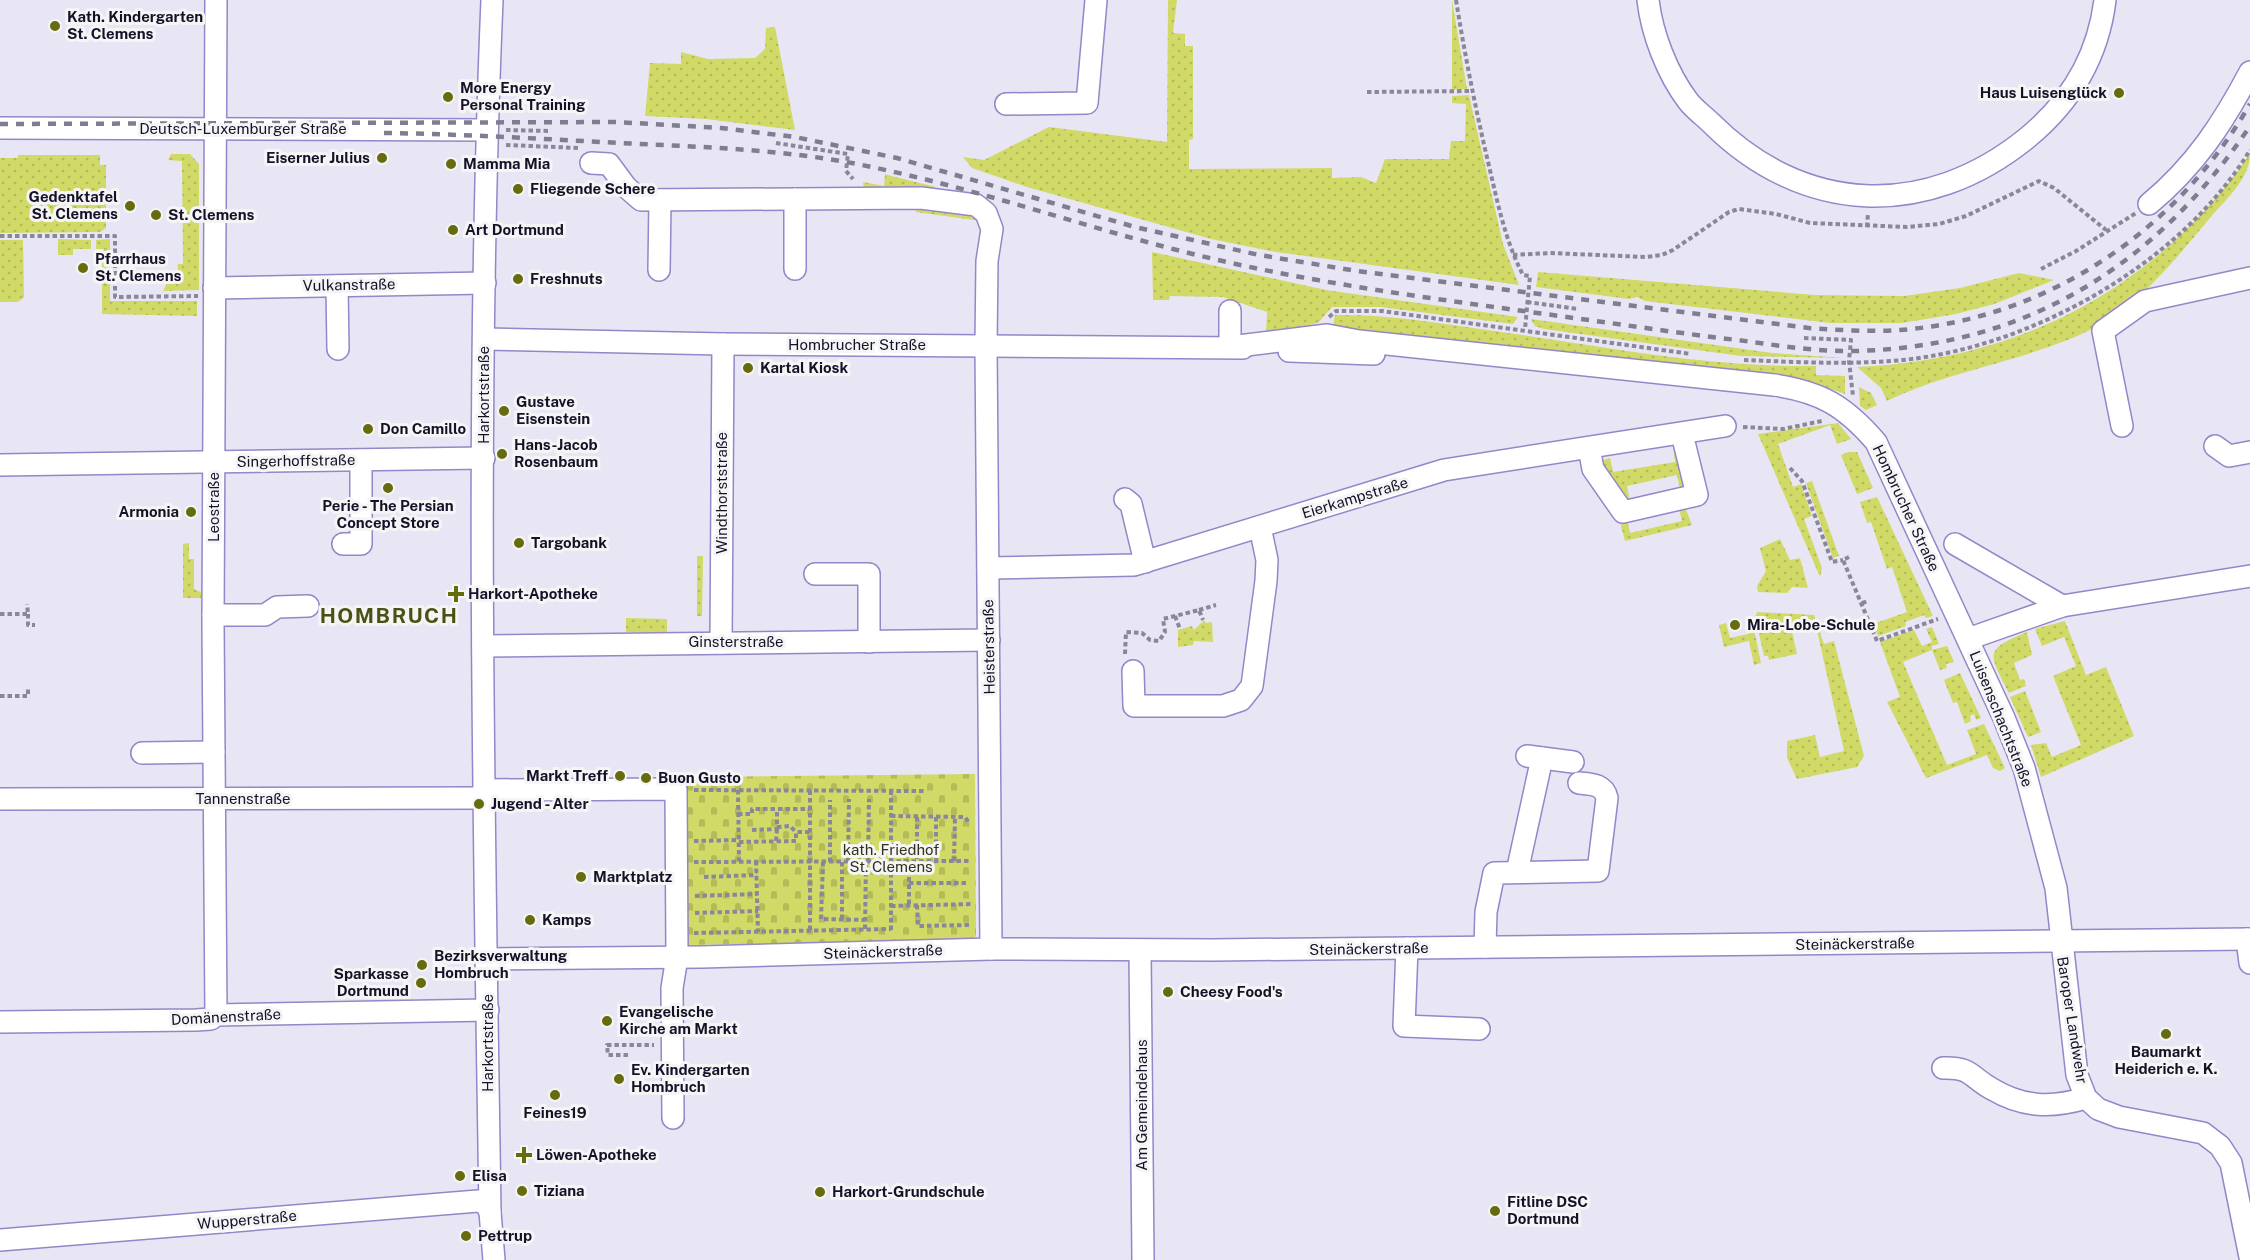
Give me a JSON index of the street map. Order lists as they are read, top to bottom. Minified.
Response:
{"streets":{"street":["Deutsch-Luxemburger Straße","Vulkanstraße","Hombrucher Straße","Harkortstraße","Singerhoffstraße","Windthorststraße","Eierkampstraße","Leostraße","Ginsterstraße","Heisterstraße","Luisenschachtstraße","Tannenstraße","Steinäckerstraße","Domänenstraße","Baroper Landwehr","Am Gemeindehaus","Wupperstraße"]},"crossings":[["Deutsch-Luxemburger Straße","Harkortstraße"],["Deutsch-Luxemburger Straße","Leostraße"],["Vulkanstraße","Harkortstraße"],["Vulkanstraße","Leostraße"],["Hombrucher Straße","Harkortstraße"],["Hombrucher Straße","Windthorststraße"],["Hombrucher Straße","Heisterstraße"],["Hombrucher Straße","Luisenschachtstraße"],["Harkortstraße","Singerhoffstraße"],["Harkortstraße","Ginsterstraße"],["Harkortstraße","Tannenstraße"],["Harkortstraße","Steinäckerstraße"],["Harkortstraße","Domänenstraße"],["Harkortstraße","Wupperstraße"],["Singerhoffstraße","Leostraße"],["Windthorststraße","Ginsterstraße"],["Eierkampstraße","Heisterstraße"],["Leostraße","Tannenstraße"],["Leostraße","Domänenstraße"],["Ginsterstraße","Heisterstraße"],["Heisterstraße","Steinäckerstraße"],["Luisenschachtstraße","Steinäckerstraße"],["Luisenschachtstraße","Baroper Landwehr"],["Steinäckerstraße","Baroper Landwehr"],["Steinäckerstraße","Am Gemeindehaus"]],"districts":["HOMBRUCH"],"parks":["kath. Friedhof St. Clemens"],"places":{"other":["Kath. Kindergarten St. Clemens","Haus Luisenglück","More Energy Personal Training","Eiserner Julius","Mamma Mia","Fliegende Schere","Gedenktafel St. Clemens","St. Clemens","Art Dortmund","Pfarrhaus St. Clemens","Freshnuts","Kartal Kiosk","Gustave Eisenstein","Don Camillo","Hans-Jacob Rosenbaum","Perie - The Persian Concept Store","Armonia","Targobank","Mira-Lobe-Schule","Markt Treff","Buon Gusto","Jugend - Alter","Marktplatz","Kamps","Bezirksverwaltung Hombruch","Sparkasse Dortmund","Cheesy Food's","Evangelische Kirche am Markt","Baumarkt Heiderich e. K.","Ev. Kindergarten Hombruch","Feines19","Elisa","Tiziana","Harkort-Grundschule","Fitline DSC Dortmund","Pettrup"],"health":["Harkort-Apotheke","Löwen-Apotheke"]}}
